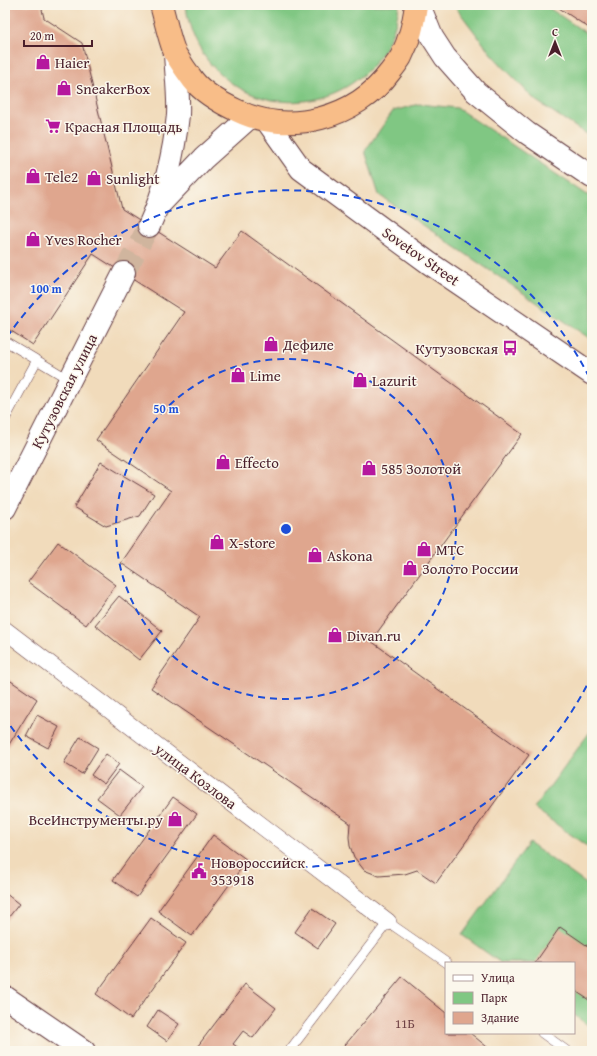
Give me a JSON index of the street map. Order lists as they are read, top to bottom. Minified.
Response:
{"streets":{"street":["Sovetov Street","Кутузовская улица","улица Козлова"]},"places":{"shop":["Haier","SneakerBox","Tele2","Sunlight","Yves Rocher","Дефиле","Lime","Lazurit","Effecto","585 Золотой","X-store","МТС","Askona","Золото России","Divan.ru","ВсеИнструменты.ру"],"supermarket":["Красная Площадь"],"bus stop":["Кутузовская"],"public building":["Новороссийск 353918"]},"house_numbers":["11Б"],"legend":["Улица","Парк","Здание"],"scale_bar":"20 m","north":"top","rings":["100 m","50 m"]}
